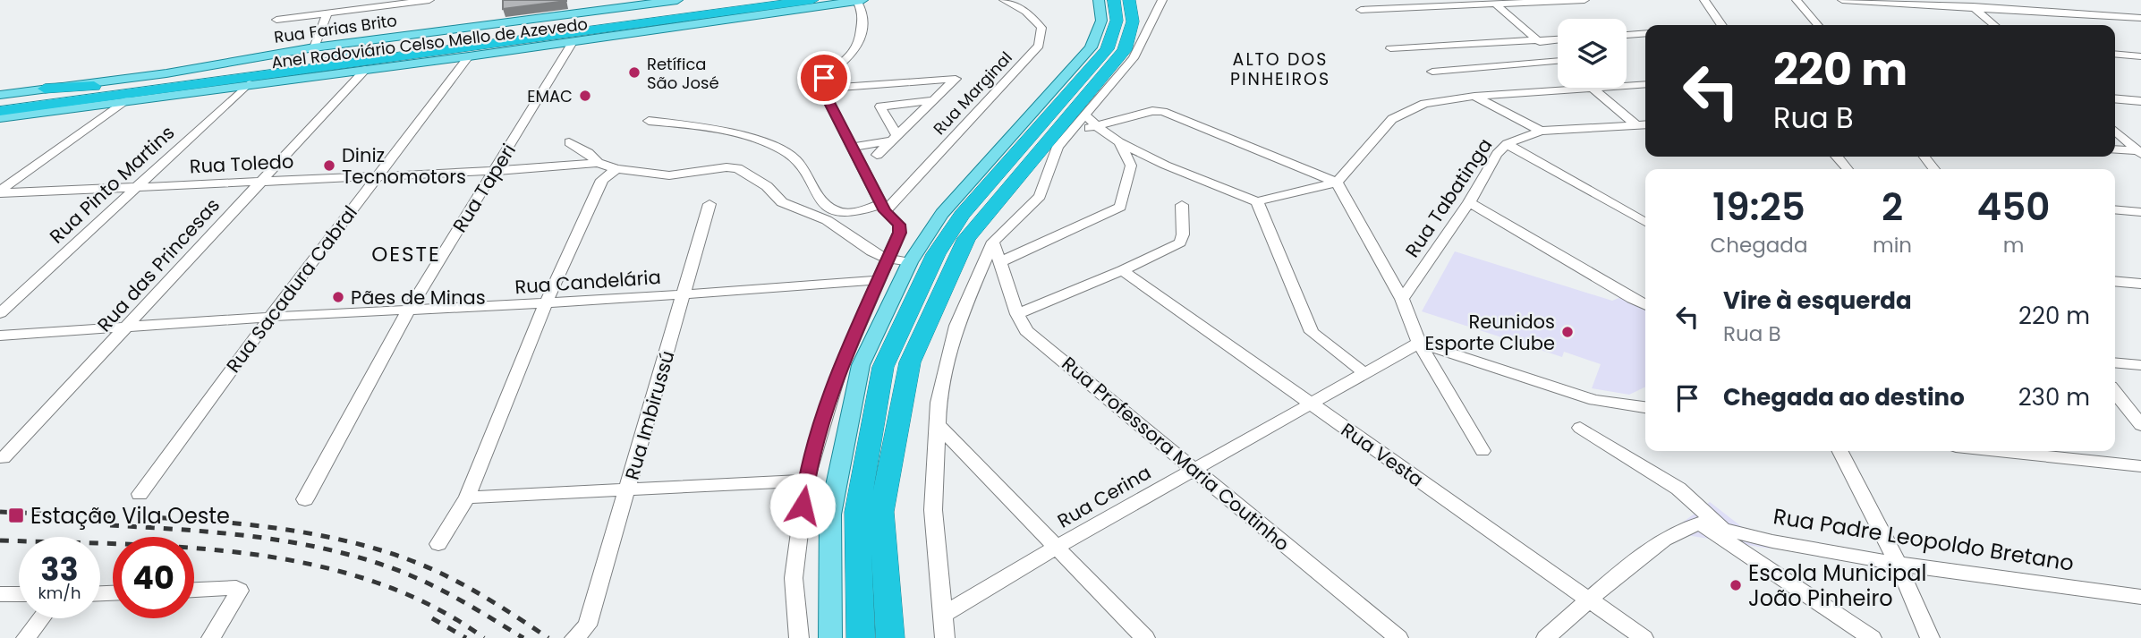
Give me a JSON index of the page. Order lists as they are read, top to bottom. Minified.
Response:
{"streets":{"highway":["Anel Rodoviário Celso Mello de Azevedo"],"main road":["Rua Farias Brito"],"street":["Rua Marginal","Rua Toledo","Rua Pinto Martins","Rua Taperi","Rua Tabatinga","Rua das Princesas","Rua Candelária","Rua Sacadura Cabral","Rua Imbirussú","Rua Professora Maria Coutinho","Rua Vesta","Rua Cerina","Rua Padre Leopoldo Bretano"]},"crossings":[["Anel Rodoviário Celso Mello de Azevedo","Rua Pinto Martins"],["Anel Rodoviário Celso Mello de Azevedo","Rua Taperi"],["Anel Rodoviário Celso Mello de Azevedo","Rua das Princesas"],["Anel Rodoviário Celso Mello de Azevedo","Rua Sacadura Cabral"],["Rua Toledo","Rua Pinto Martins"],["Rua Toledo","Rua Taperi"],["Rua Toledo","Rua das Princesas"],["Rua Toledo","Rua Sacadura Cabral"],["Rua Taperi","Rua Candelária"],["Rua das Princesas","Rua Candelária"],["Rua Candelária","Rua Sacadura Cabral"],["Rua Candelária","Rua Imbirussú"],["Rua Professora Maria Coutinho","Rua Cerina"],["Rua Vesta","Rua Cerina"]],"districts":["ALTO DOS PINHEIROS","OESTE"],"places":{"other":["Retífica São José","EMAC","Diniz Tecnomotors","Pães de Minas","Reunidos Esporte Clube","Escola Municipal João Pinheiro"],"transit":["Estação Vila Oeste"]},"page":{"turn":["220 m","Rua B"],"eta":["19:25","Chegada","2","min","450","m"],"list":[{"name":"Vire à esquerda","note":"Rua B","value":"220 m"},{"name":"Chegada ao destino","value":"230 m"}],"speed":"33 km/h","limit":"40"}}
